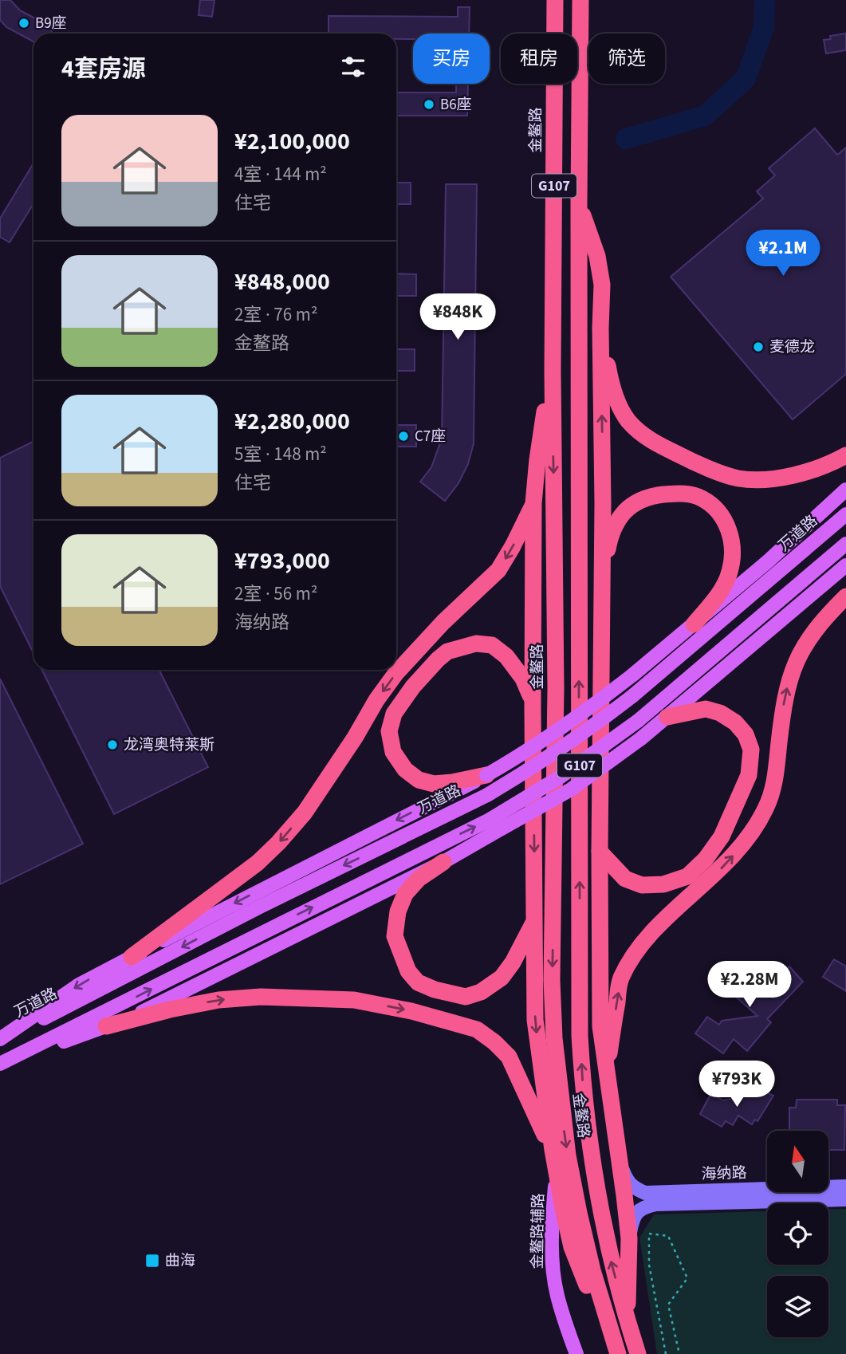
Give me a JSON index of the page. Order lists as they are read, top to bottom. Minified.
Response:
{"streets":{"highway":["金鳌路","G107"],"main road":["万道路","金鳌路辅路"],"street":["海纳路"]},"crossings":[["金鳌路","G107"]],"places":{"other":["B9座","B6座","麦德龙","C7座","龙湾奥特莱斯"],"transit":["曲海"]},"north":"top","page":{"chip":["买房","租房","筛选"],"heading":"4套房源","list":[{"name":"¥2,100,000","note":"4室 · 144 m² · 住宅"},{"name":"¥848,000","note":"2室 · 76 m² · 金鳌路"},{"name":"¥2,280,000","note":"5室 · 148 m² · 住宅"},{"name":"¥793,000","note":"2室 · 56 m² · 海纳路"}],"price":["¥2.1M","¥848K","¥2.28M","¥793K"]}}
